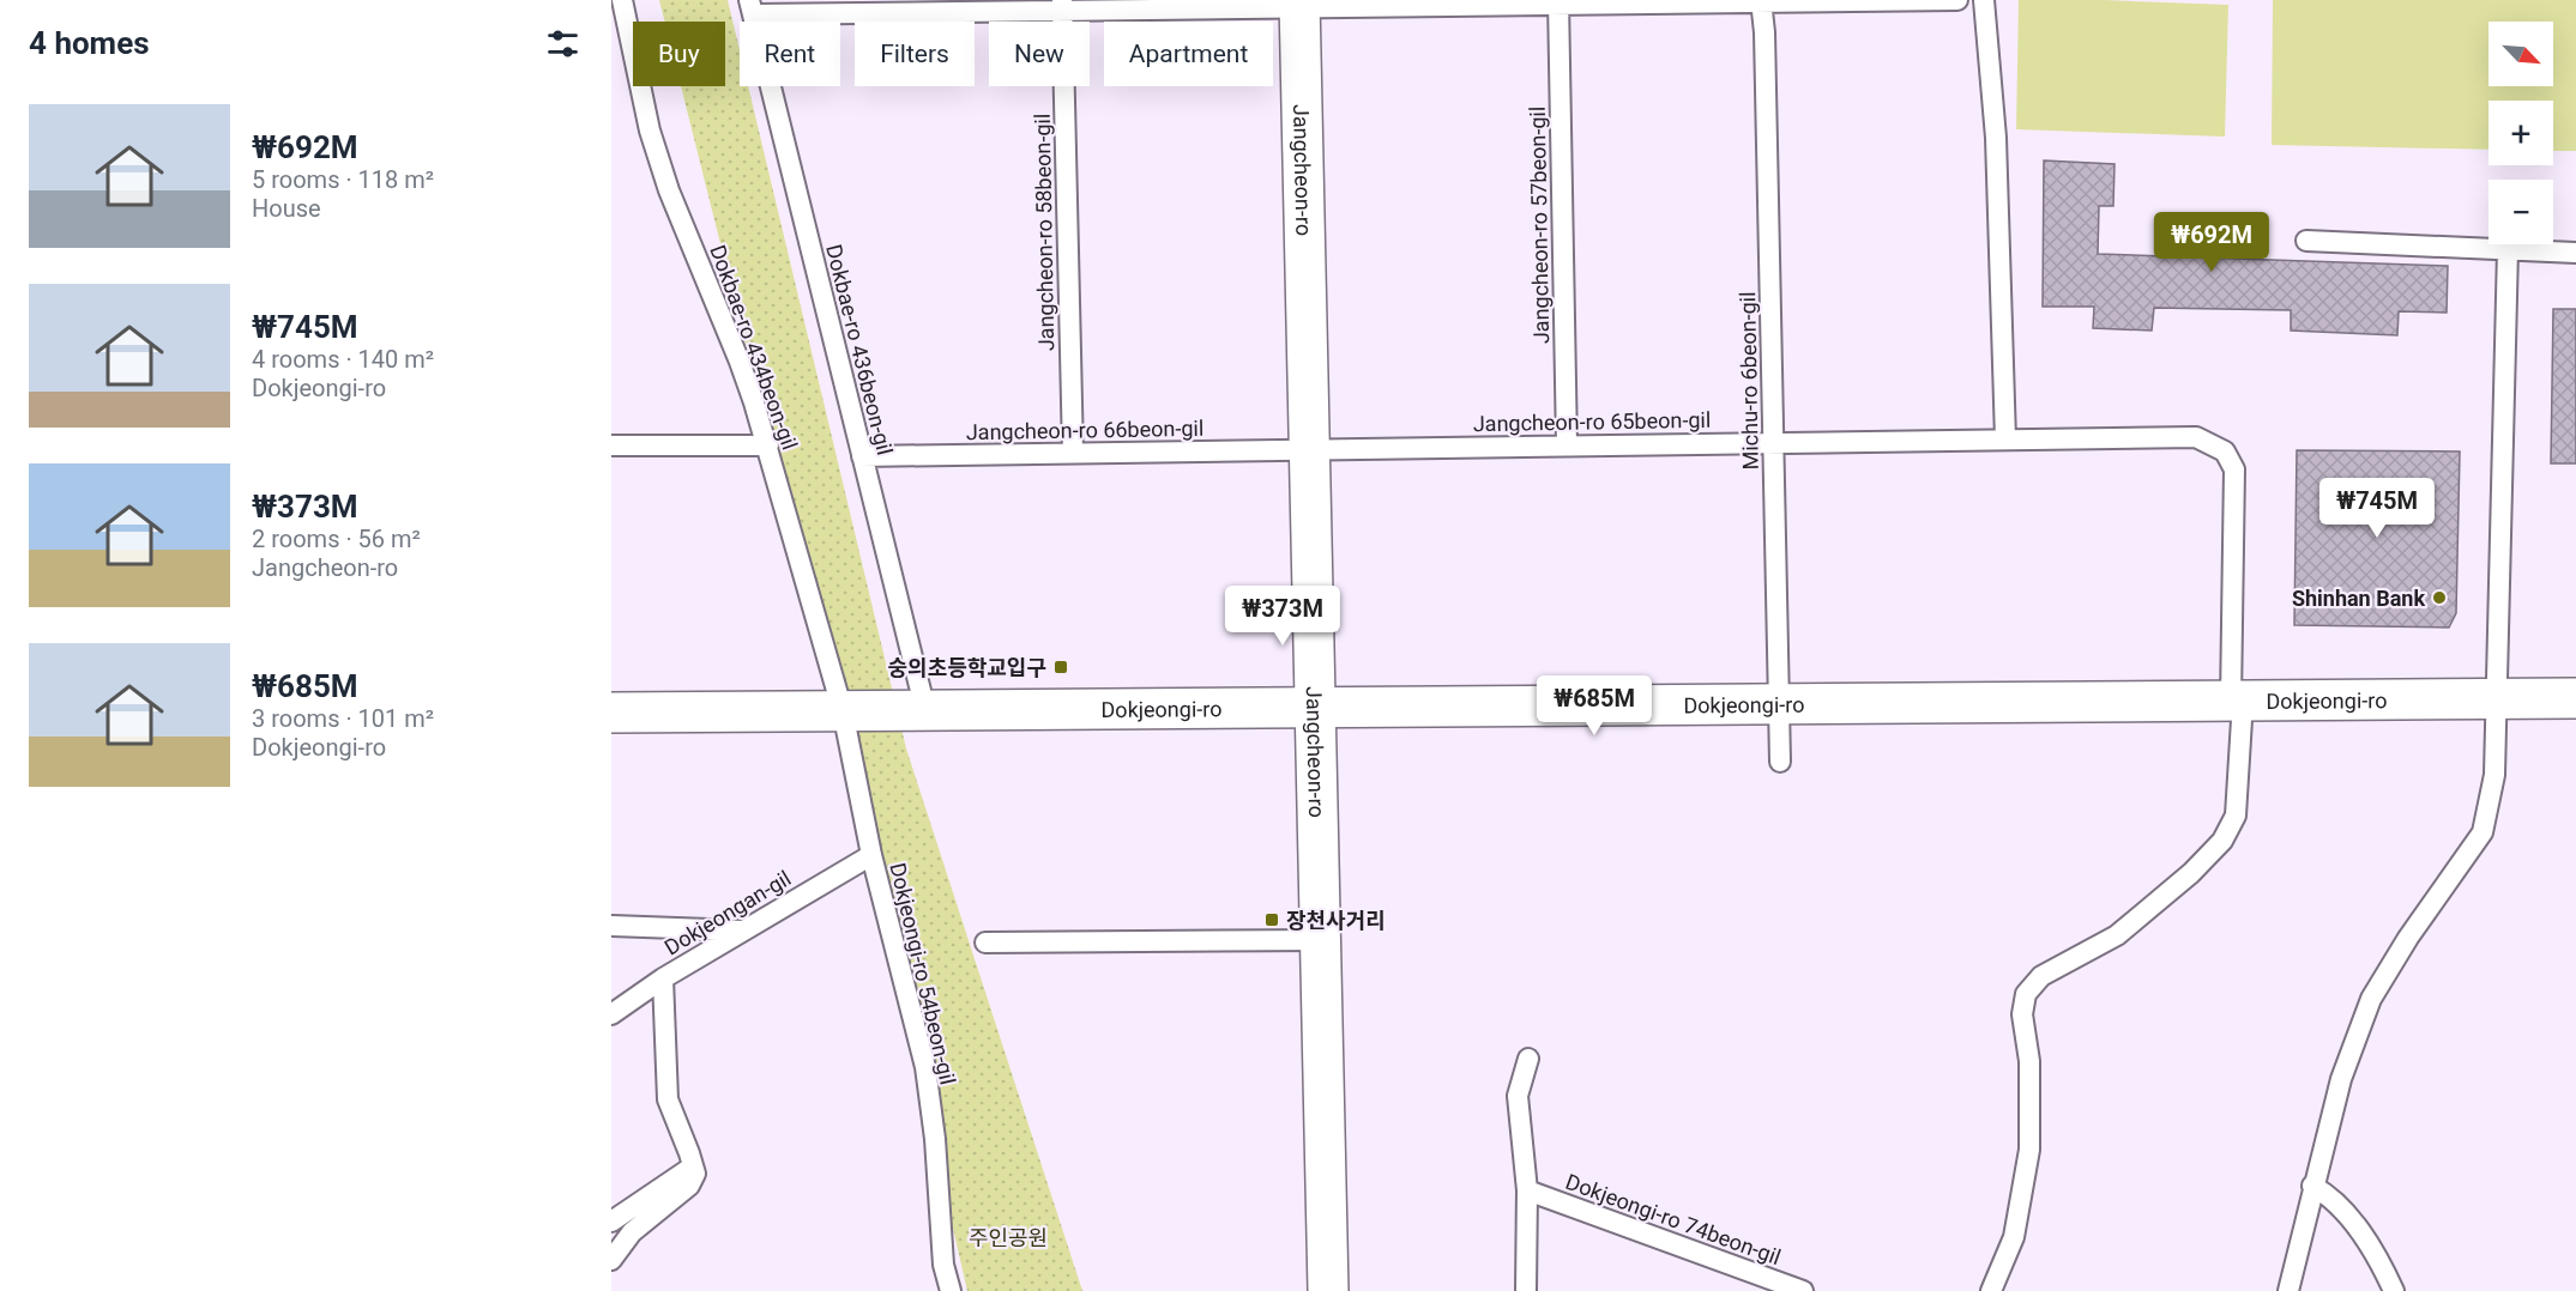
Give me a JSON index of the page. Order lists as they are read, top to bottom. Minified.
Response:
{"streets":{"street":["Jangcheon-ro","Dokjeongi-ro"],"lane":["Jangcheon-ro 57beon-gil","Jangcheon-ro 58beon-gil","Dokbae-ro 434beon-gil","Dokbae-ro 436beon-gil","Michu-ro 6beon-gil","Jangcheon-ro 65beon-gil","Jangcheon-ro 66beon-gil","Dokjeongan-gil","Dokjeongi-ro 54beon-gil","Dokjeongi-ro 74beon-gil"]},"crossings":[["Jangcheon-ro","Jangcheon-ro 65beon-gil"],["Jangcheon-ro","Jangcheon-ro 66beon-gil"],["Jangcheon-ro","Dokjeongi-ro"],["Jangcheon-ro 57beon-gil","Jangcheon-ro 65beon-gil"],["Jangcheon-ro 58beon-gil","Jangcheon-ro 66beon-gil"],["Dokbae-ro 434beon-gil","Dokjeongi-ro"],["Dokbae-ro 434beon-gil","Dokjeongi-ro 54beon-gil"],["Dokbae-ro 436beon-gil","Jangcheon-ro 66beon-gil"],["Dokbae-ro 436beon-gil","Dokjeongi-ro"],["Michu-ro 6beon-gil","Jangcheon-ro 65beon-gil"],["Michu-ro 6beon-gil","Dokjeongi-ro"],["Jangcheon-ro 65beon-gil","Jangcheon-ro 66beon-gil"],["Jangcheon-ro 65beon-gil","Dokjeongi-ro"],["Dokjeongi-ro","Dokjeongi-ro 54beon-gil"],["Dokjeongan-gil","Dokjeongi-ro 54beon-gil"]],"parks":["주인공원"],"places":{"other":["Shinhan Bank"],"transit":["숭의초등학교입구","장천사거리"]},"north":"bottom right","page":{"heading":"4 homes","map_buttons":["+","−"],"chip":["Buy","Rent","Filters","New","Apartment"],"list":[{"name":"₩692M","note":"5 rooms · 118 m² · House"},{"name":"₩745M","note":"4 rooms · 140 m² · Dokjeongi-ro"},{"name":"₩373M","note":"2 rooms · 56 m² · Jangcheon-ro"},{"name":"₩685M","note":"3 rooms · 101 m² · Dokjeongi-ro"}],"price":["₩692M","₩745M","₩373M","₩685M"]}}
